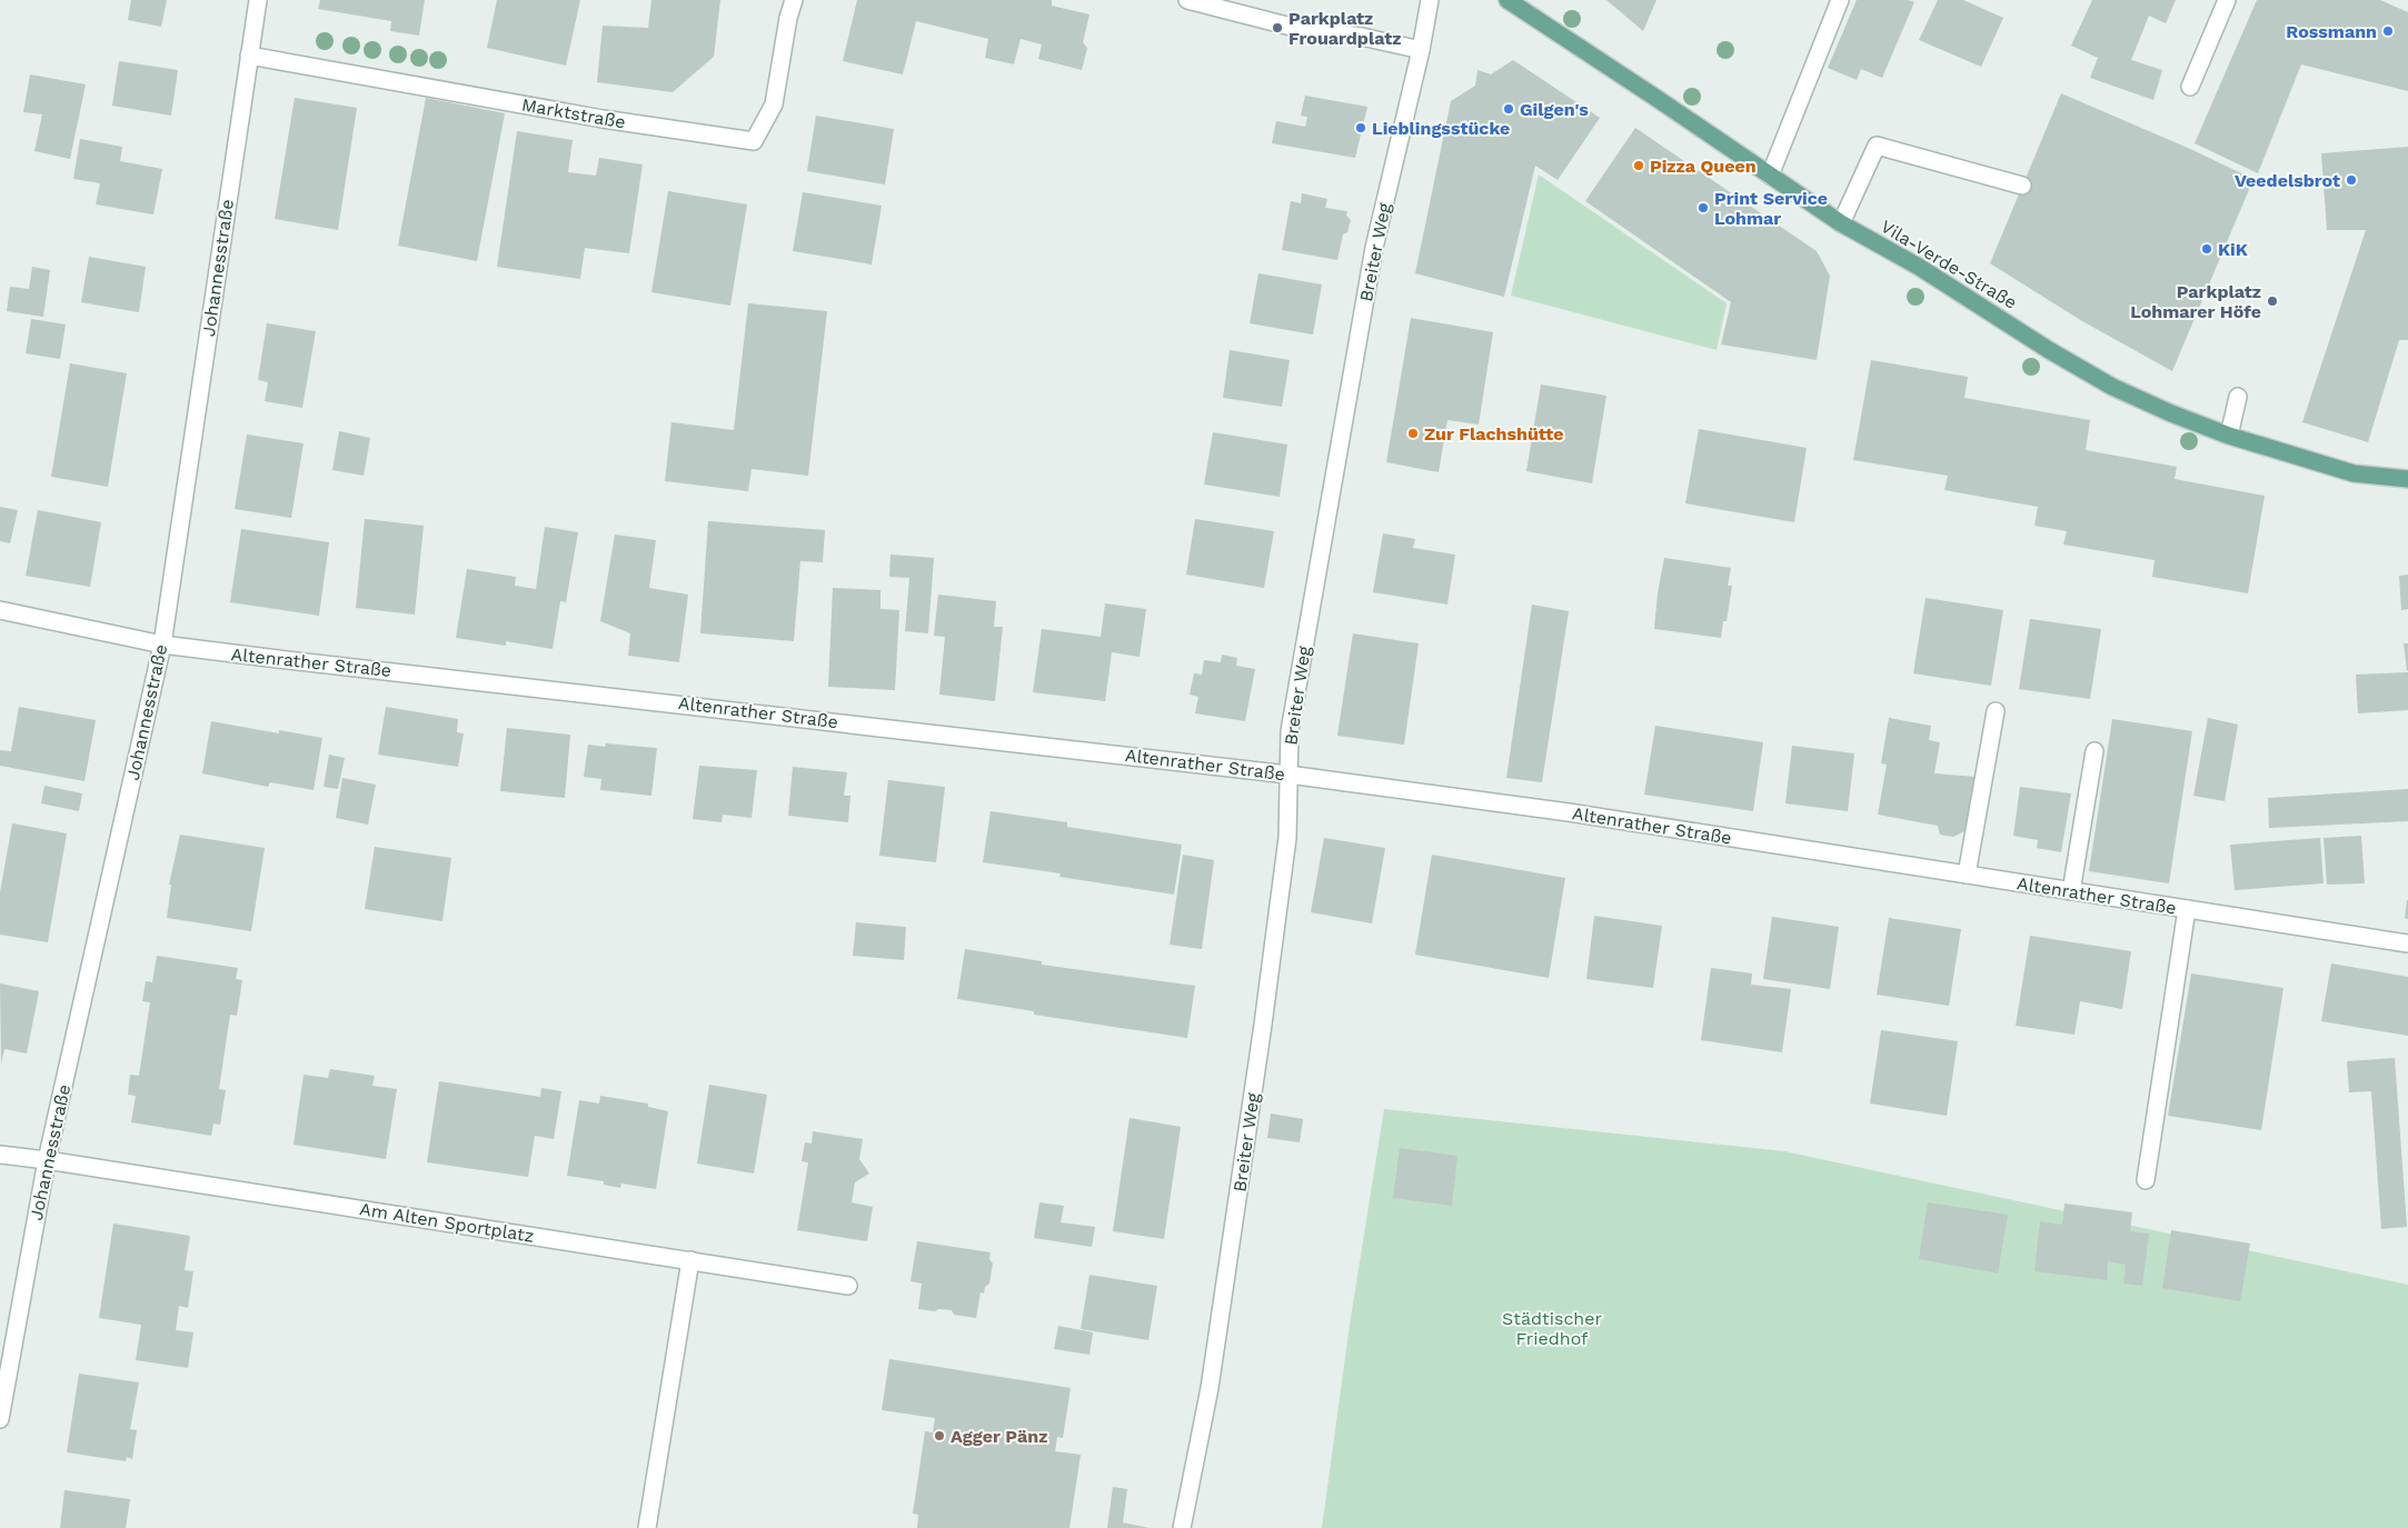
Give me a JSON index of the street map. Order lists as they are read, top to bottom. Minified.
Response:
{"streets":{"main road":["Vila-Verde-Straße"],"street":["Marktstraße","Breiter Weg","Johannesstraße","Altenrather Straße","Am Alten Sportplatz"]},"crossings":[["Marktstraße","Johannesstraße"],["Breiter Weg","Altenrather Straße"],["Johannesstraße","Altenrather Straße"],["Johannesstraße","Am Alten Sportplatz"]],"parks":["Städtischer Friedhof"],"places":["Parkplatz Frouardplatz","Rossmann","Gilgen's","Lieblingsstücke","Pizza Queen","Veedelsbrot","Print Service Lohmar","KiK","Parkplatz Lohmarer Höfe","Zur Flachshütte","Agger Pänz"]}
